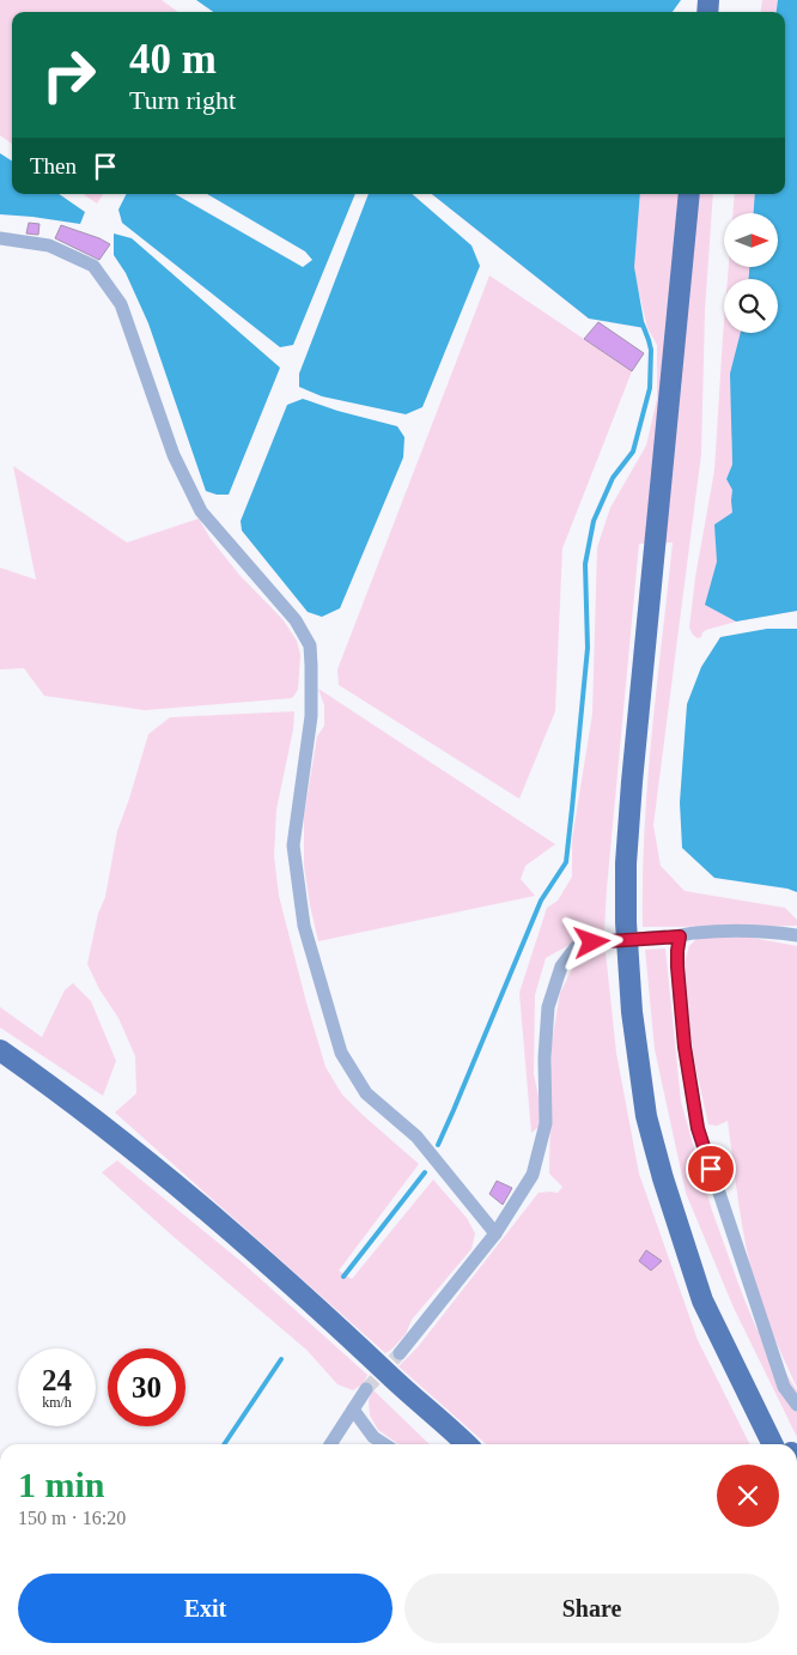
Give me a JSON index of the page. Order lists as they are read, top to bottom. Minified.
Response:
{"north":"right","page":{"turn":["40 m","Turn right"],"then":"Then","speed":"24 km/h","limit":"30","heading":["1 min","150 m · 16:20"],"buttons":["Exit","Share"]}}
